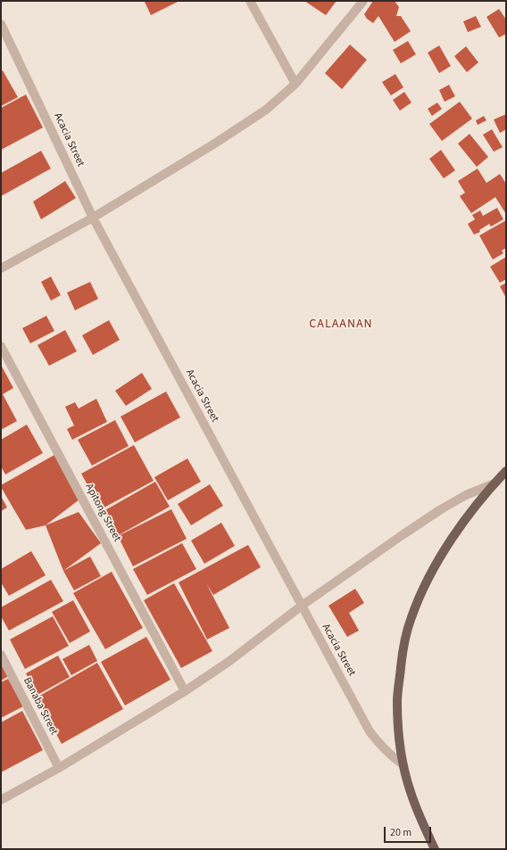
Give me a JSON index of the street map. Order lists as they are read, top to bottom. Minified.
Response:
{"streets":{"street":["Acacia Street","Apitong Street","Banaba Street"]},"districts":["CALAANAN"],"scale_bar":"20 m"}
